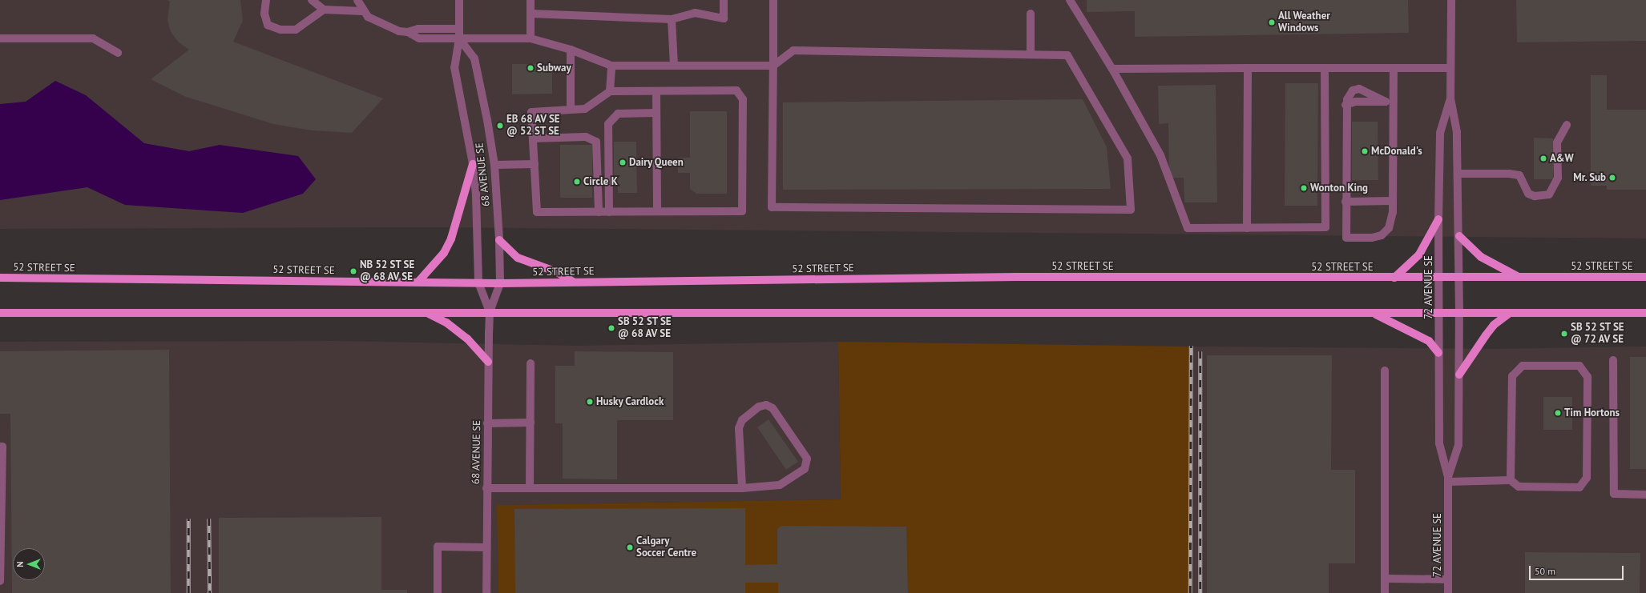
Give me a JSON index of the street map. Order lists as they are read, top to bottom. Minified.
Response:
{"streets":{"main road":["52 STREET SE"],"street":["68 AVENUE SE","72 AVENUE SE"]},"crossings":[["68 AVENUE SE","52 STREET SE"],["52 STREET SE","72 AVENUE SE"]],"places":["All Weather Windows","Subway","EB 68 AV SE @ 52 ST SE","McDonald's","A&W","Dairy Queen","Mr. Sub","Circle K","Wonton King","NB 52 ST SE @ 68 AV SE","SB 52 ST SE @ 68 AV SE","SB 52 ST SE @ 72 AV SE","Husky Cardlock","Tim Hortons","Calgary Soccer Centre"],"scale_bar":"50 m","north":"left"}
